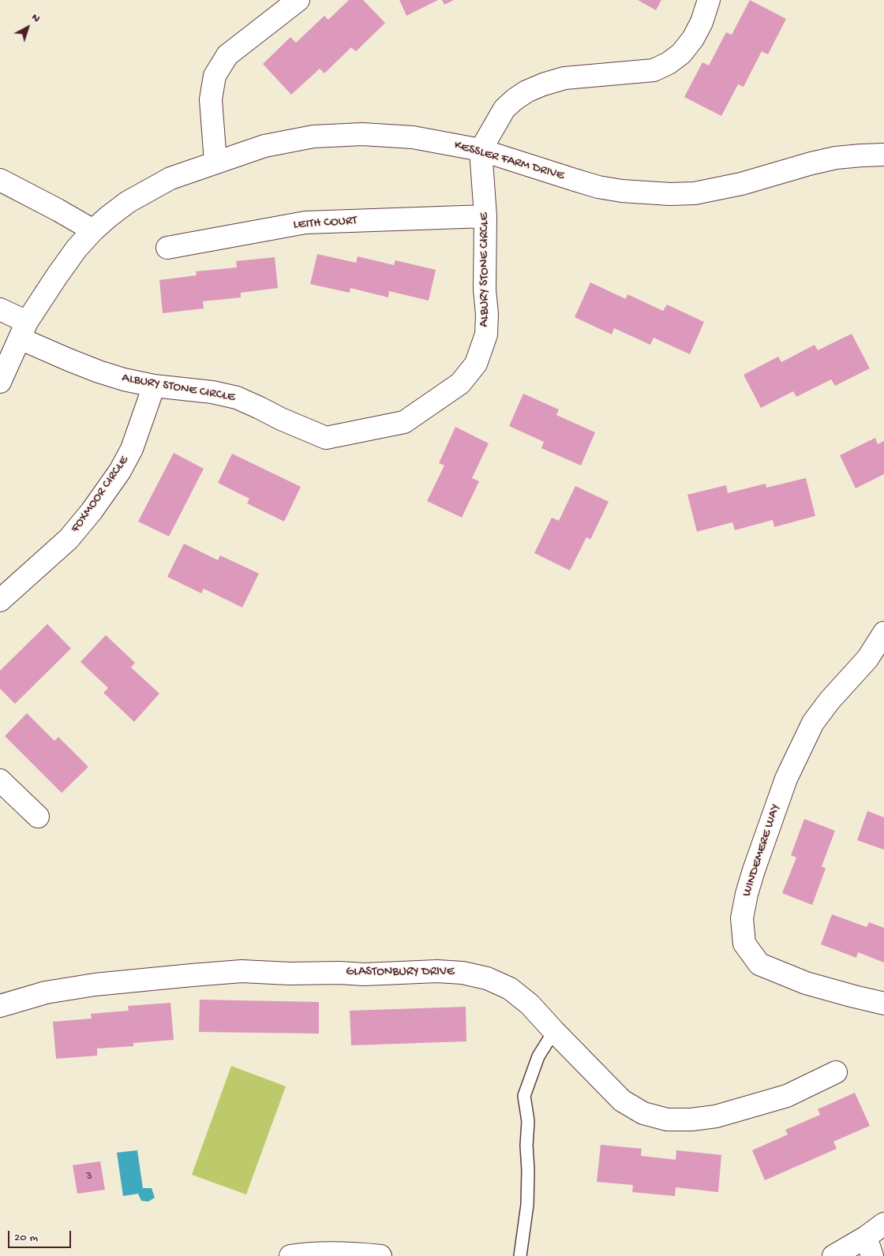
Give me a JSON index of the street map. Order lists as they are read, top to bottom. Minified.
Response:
{"streets":{"street":["KESSLER FARM DRIVE","LEITH COURT","ALBURY STONE CIRCLE","FOXMOOR CIRCLE","WINDEMERE WAY","GLASTONBURY DRIVE"]},"crossings":[["KESSLER FARM DRIVE","ALBURY STONE CIRCLE"],["LEITH COURT","ALBURY STONE CIRCLE"],["ALBURY STONE CIRCLE","FOXMOOR CIRCLE"]],"house_numbers":["3"],"scale_bar":"20 m","north":"top right"}
